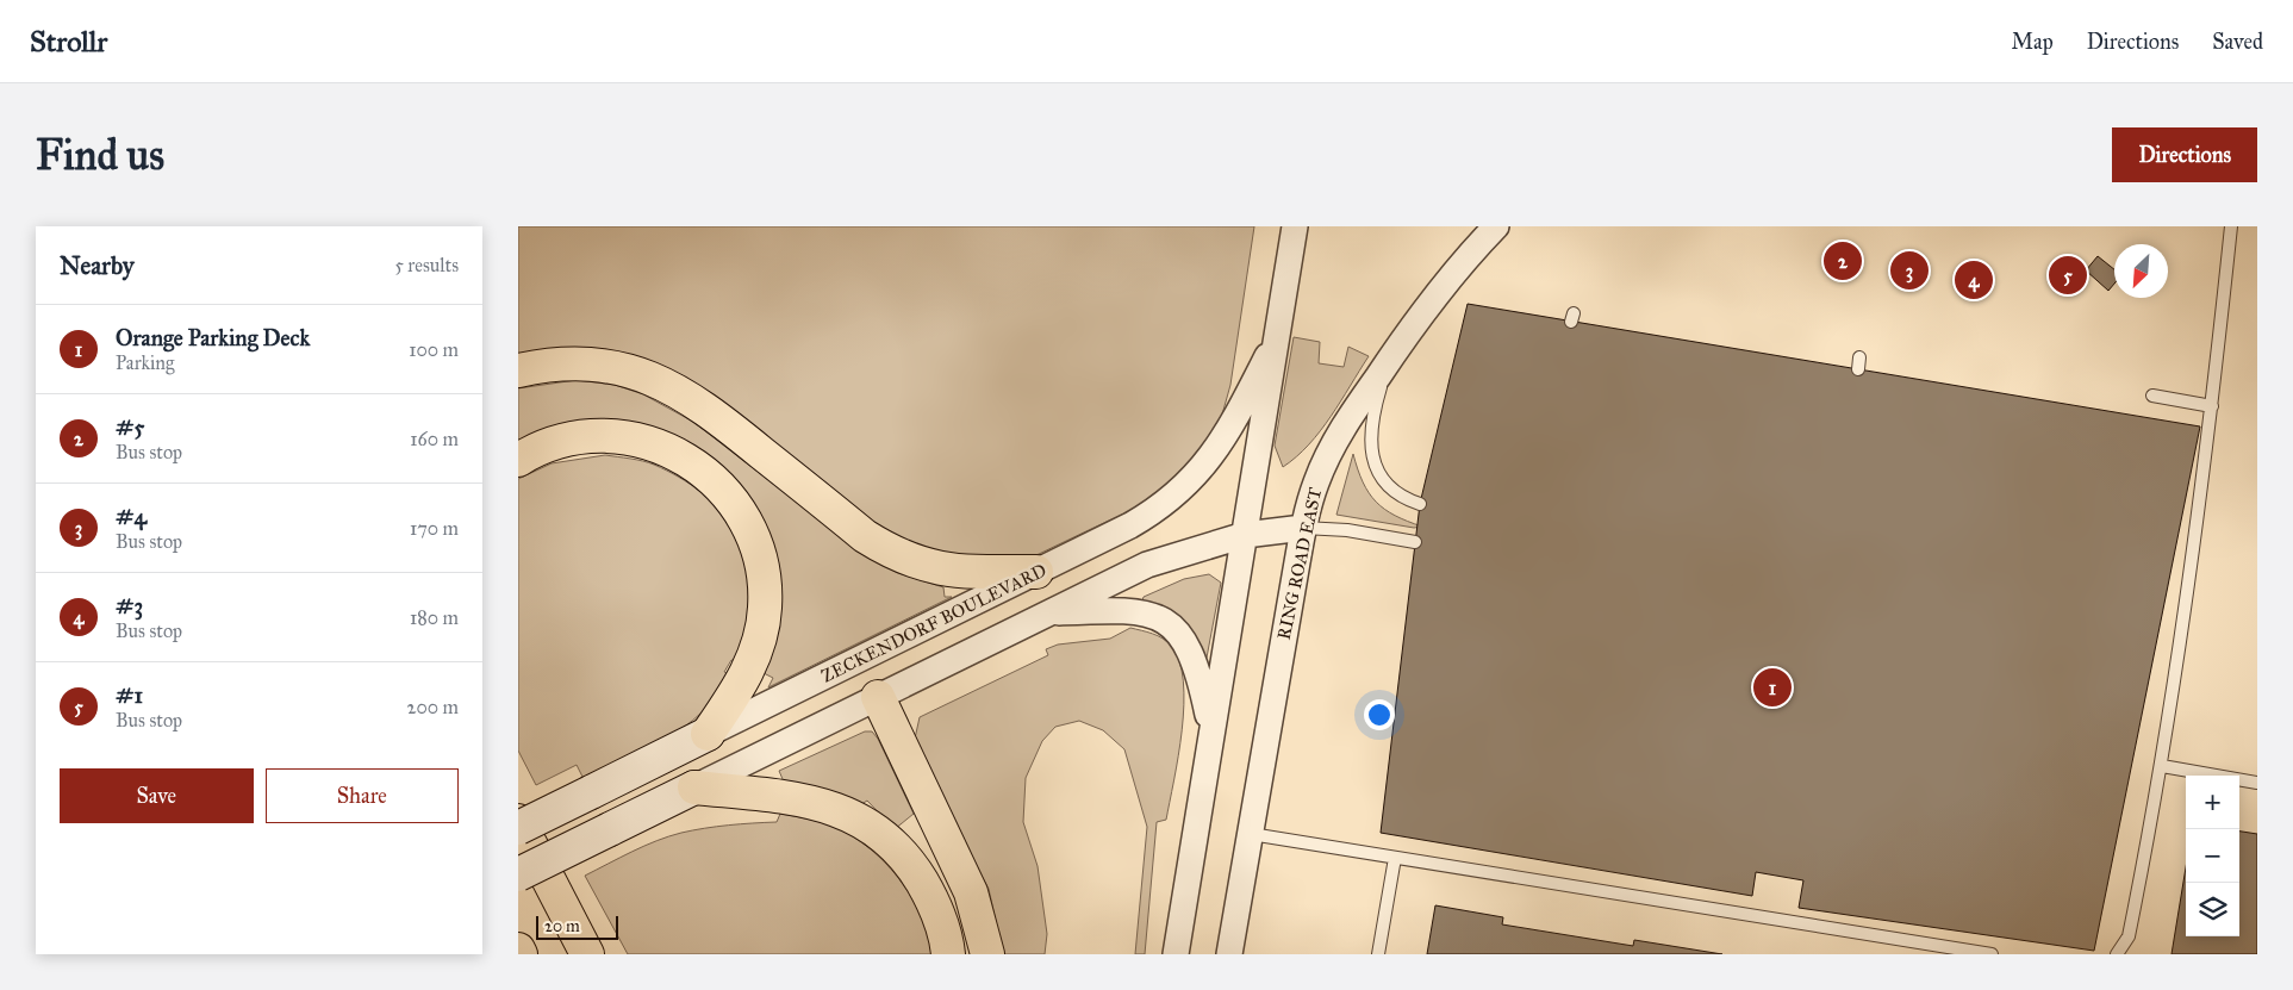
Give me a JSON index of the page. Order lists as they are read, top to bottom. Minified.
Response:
{"streets":{"main road":["ZECKENDORF BOULEVARD"],"street":["RING ROAD EAST"]},"scale_bar":"20 m","north":"bottom left","page":{"header":"Strollr","nav":["Map","Directions","Saved"],"buttons":["Directions",["Save","Share"]],"title":"Find us","heading":["Nearby","5 results"],"pins":["2","3","5","4","1"],"list":[{"mark":"1","name":"Orange Parking Deck","note":"Parking","value":"100 m"},{"mark":"2","name":"#5","note":"Bus stop","value":"160 m"},{"mark":"3","name":"#4","note":"Bus stop","value":"170 m"},{"mark":"4","name":"#3","note":"Bus stop","value":"180 m"},{"mark":"5","name":"#1","note":"Bus stop","value":"200 m"}],"map_buttons":["+","−"],"scale":"20 m"}}
